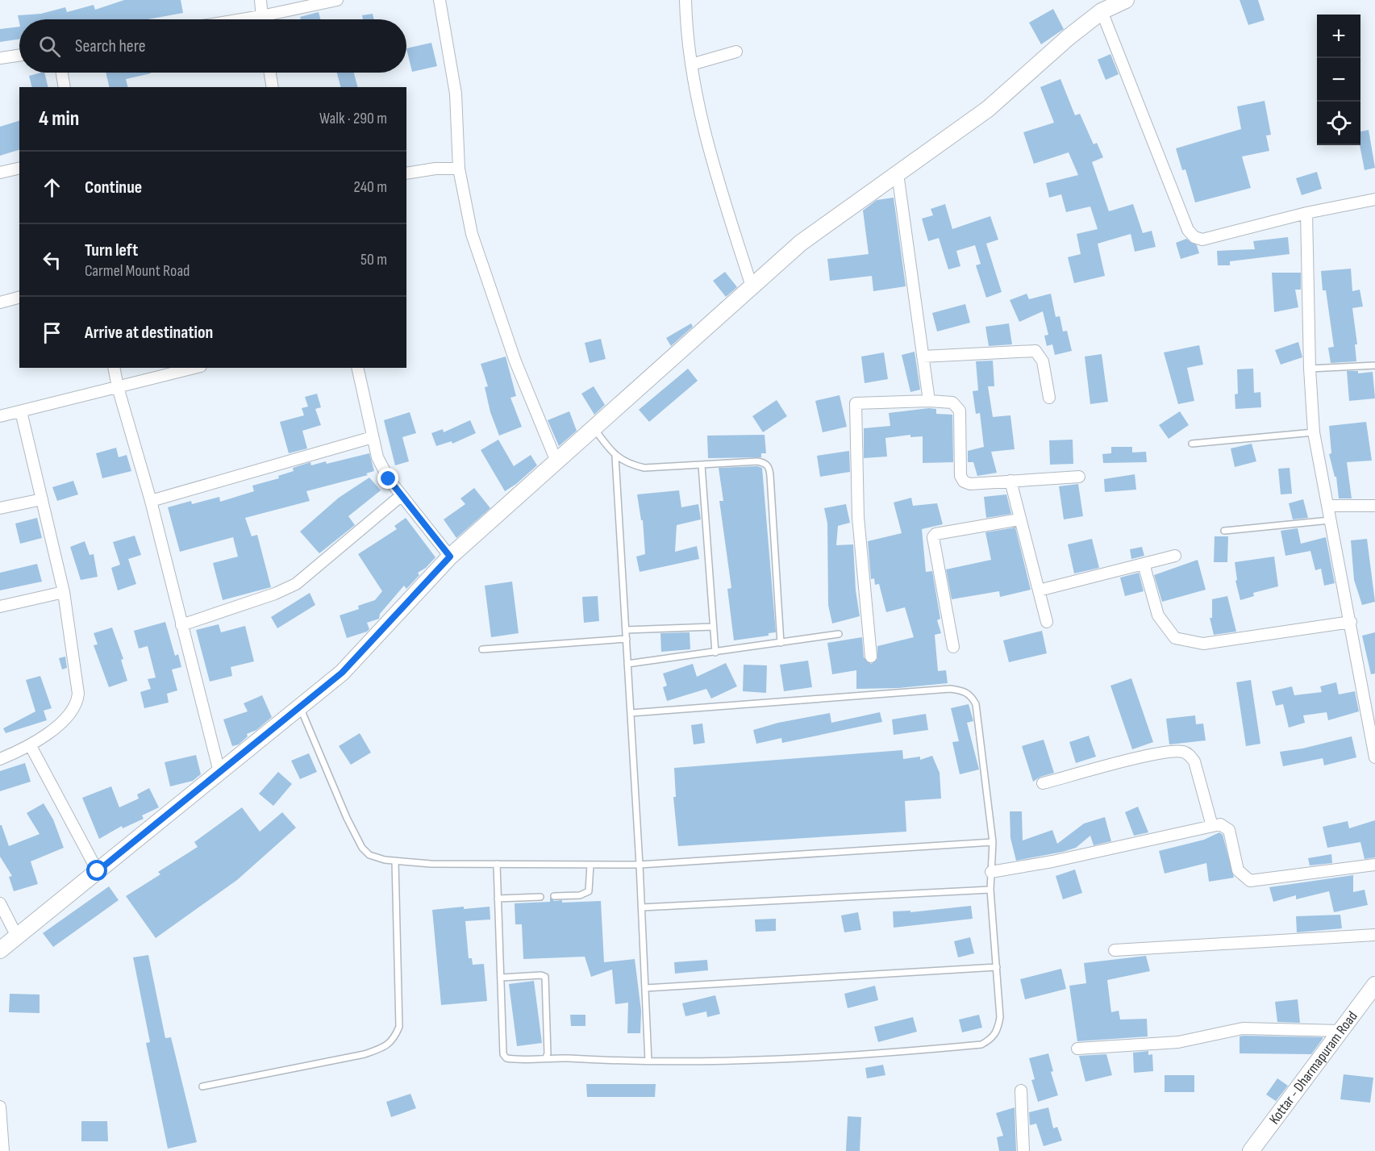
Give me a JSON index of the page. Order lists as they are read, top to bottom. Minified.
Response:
{"streets":{"street":["Kottar - Dharmapuram Road"]},"page":{"map_buttons":["+","−"],"search":"Search here","heading":["4 min","Walk · 290 m"],"list":[["Continue","240 m"],["Turn left","Carmel Mount Road","50 m"],"Arrive at destination"]}}
